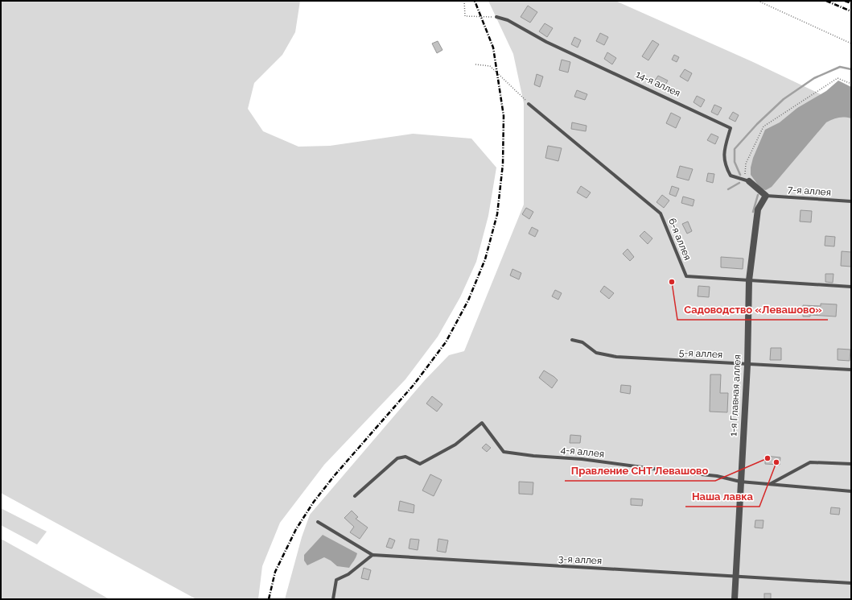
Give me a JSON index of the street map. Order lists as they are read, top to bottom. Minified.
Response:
{"streets":{"street":["14-я аллея","1-я Главная аллея"],"lane":["7-я аллея","6-я аллея","5-я аллея","4-я аллея","3-я аллея"]},"crossings":[["14-я аллея","7-я аллея"],["14-я аллея","1-я Главная аллея"],["7-я аллея","1-я Главная аллея"],["6-я аллея","1-я Главная аллея"],["5-я аллея","1-я Главная аллея"],["1-я Главная аллея","4-я аллея"],["1-я Главная аллея","3-я аллея"]],"places":["Садоводство «Левашово»","Правление СНТ Левашово","Наша лавка"]}
